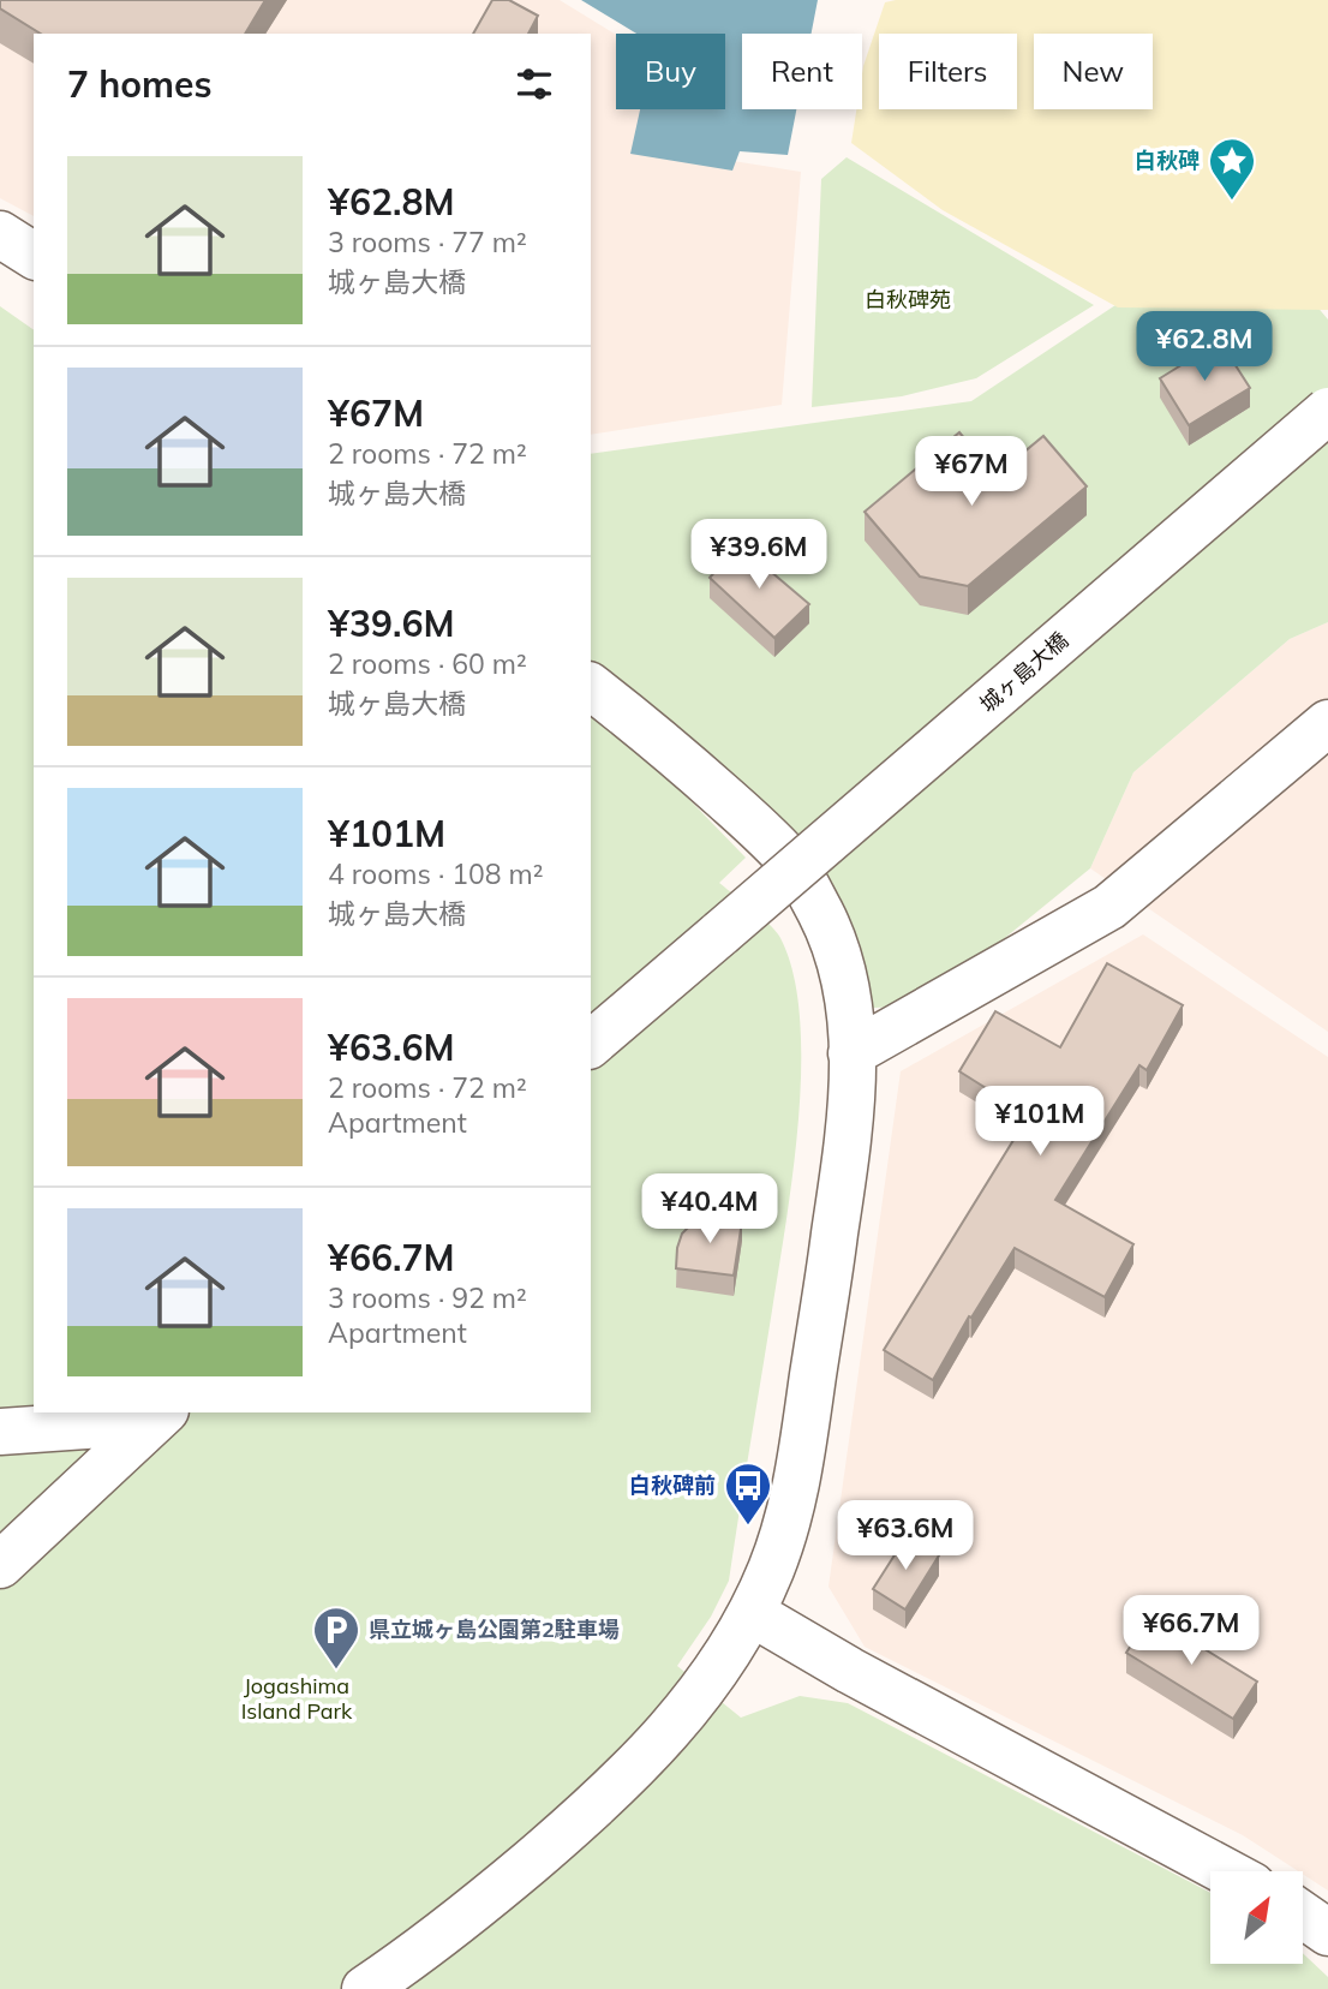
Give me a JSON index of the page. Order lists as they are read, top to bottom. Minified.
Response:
{"streets":{"street":["城ヶ島大橋"]},"parks":["白秋碑苑","Jogashima Island Park"],"places":{"place":["白秋碑"],"bus stop":["白秋碑前"],"parking":["県立城ヶ島公園第2駐車場"]},"north":"top right","page":{"chip":["Buy","Rent","Filters","New"],"heading":"7 homes","list":[{"name":"¥62.8M","note":"3 rooms · 77 m² · 城ヶ島大橋"},{"name":"¥67M","note":"2 rooms · 72 m² · 城ヶ島大橋"},{"name":"¥39.6M","note":"2 rooms · 60 m² · 城ヶ島大橋"},{"name":"¥101M","note":"4 rooms · 108 m² · 城ヶ島大橋"},{"name":"¥63.6M","note":"2 rooms · 72 m² · Apartment"},{"name":"¥66.7M","note":"3 rooms · 92 m² · Apartment"}],"price":["¥62.8M","¥67M","¥39.6M","¥101M","¥40.4M","¥63.6M","¥66.7M"]}}
